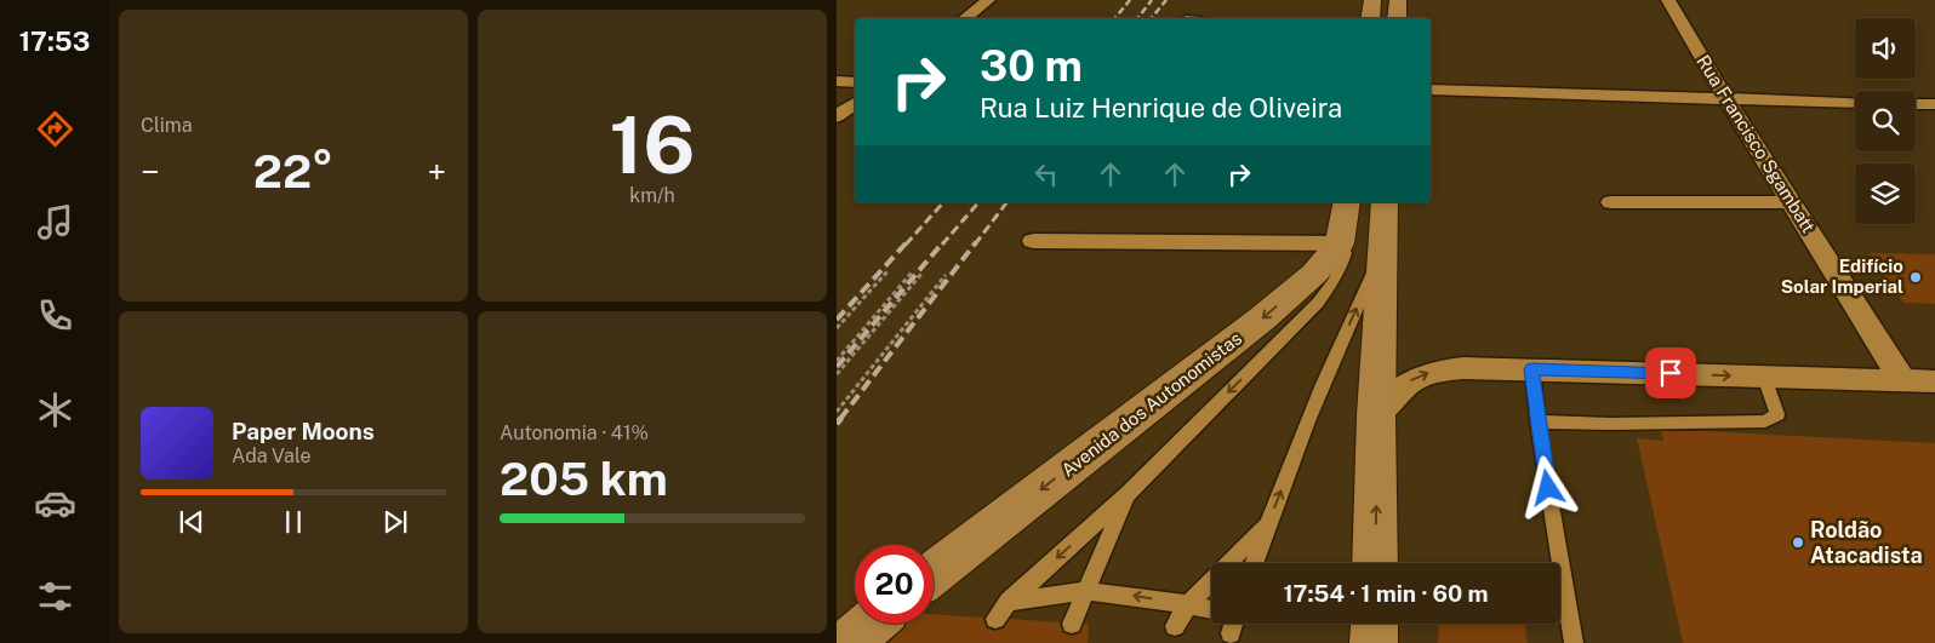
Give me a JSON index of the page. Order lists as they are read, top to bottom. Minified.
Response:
{"streets":{"main road":["Avenida dos Autonomistas"],"street":["Rua Francisco Sgambatt"]},"one_way":["Avenida dos Autonomistas"],"places":["Edifício Solar Imperial","Roldão Atacadista"],"page":{"tabs":"17:53","tile":["Clima",["16","km/h"],["Autonomia · 41%","205 km"]],"turn":["30 m","Rua Luiz Henrique de Oliveira"],"heat":["−","22°","+"],"song":["Paper Moons","Ada Vale"],"limit":"20","trip":"17:54 · 1 min · 60 m"}}
